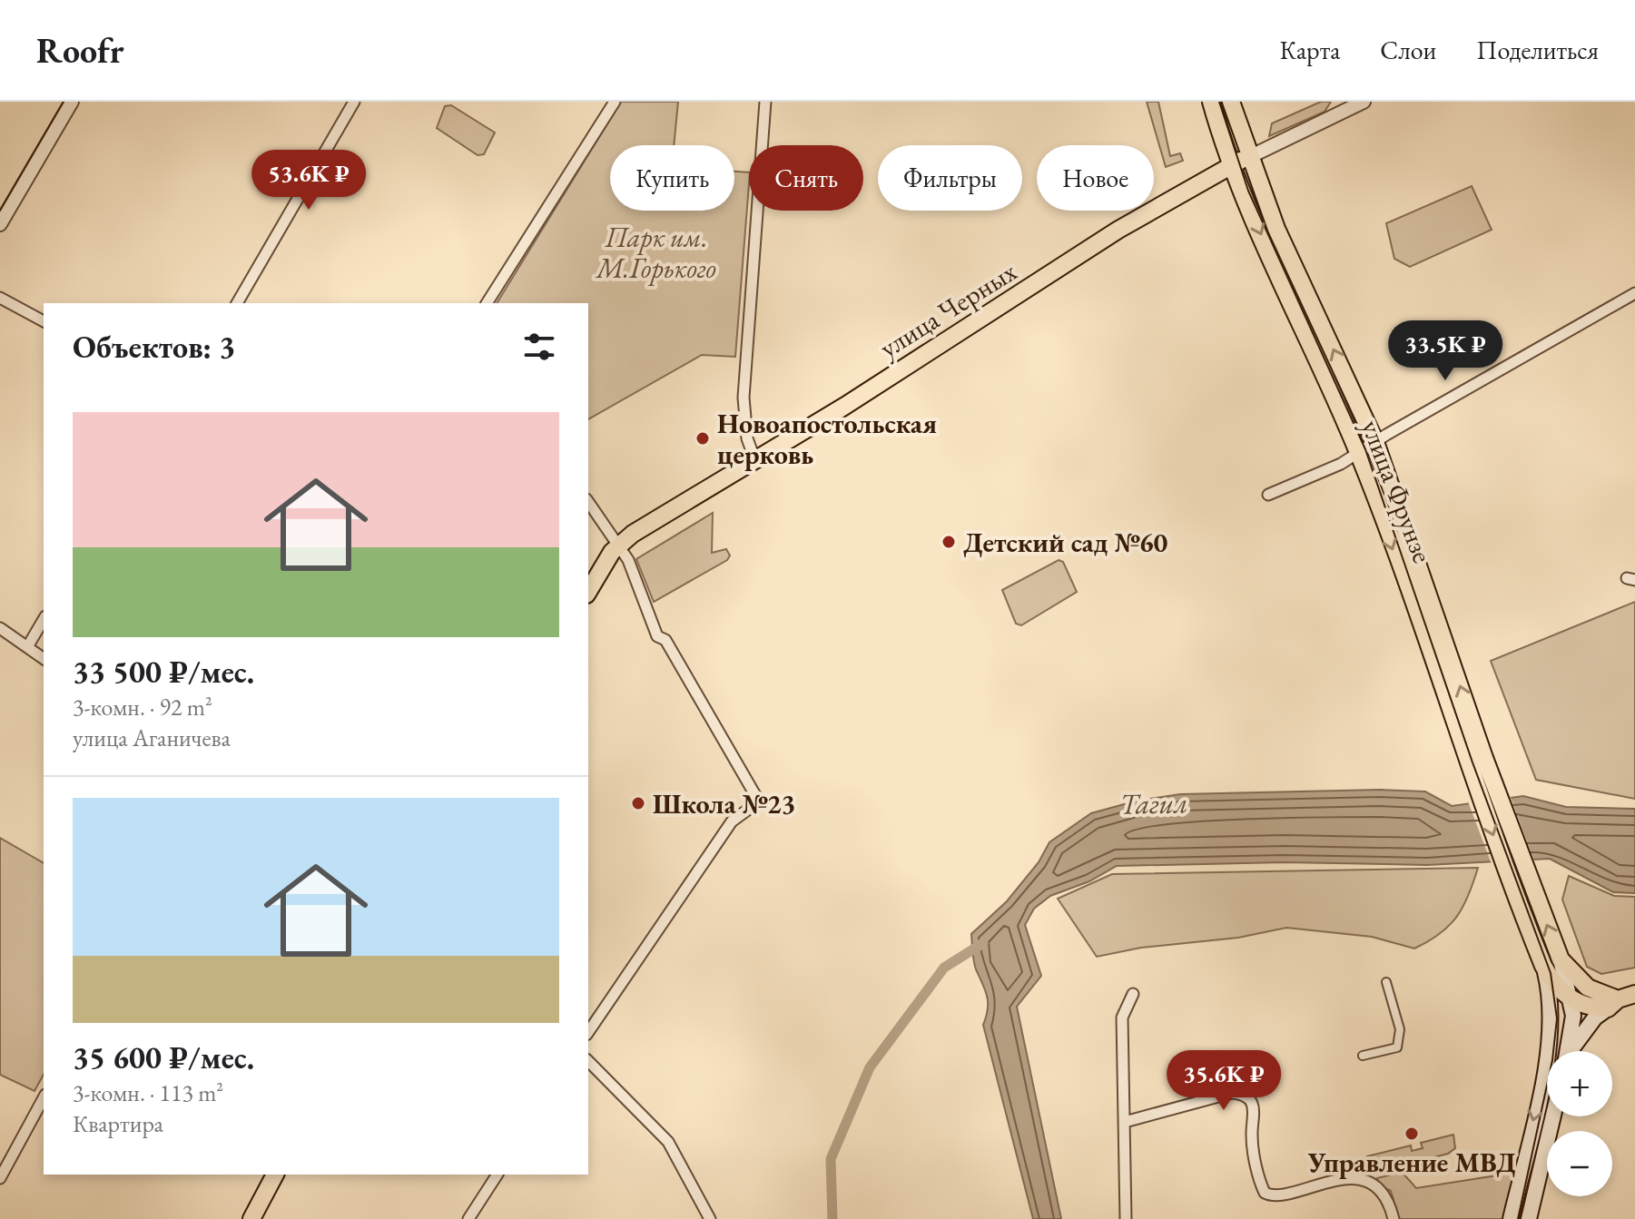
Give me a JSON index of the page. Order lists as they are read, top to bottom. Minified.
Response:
{"streets":{"main road":["улица Черных","улица Фрунзе"]},"crossings":[["улица Черных","улица Фрунзе"]],"water":["Тагил"],"parks":["Парк им. М.Горького"],"places":["Новоапостольская церковь","Детский сад №60","Школа №23","Управление МВД"],"page":{"header":"Roofr","nav":["Карта","Слои","Поделиться"],"chip":["Купить","Снять","Фильтры","Новое"],"price":["53.6K ₽","33.5K ₽","35.6K ₽"],"heading":"Объектов: 3","list":[{"name":"33 500 ₽/мес.","note":"3-комн. · 92 m² · улица Аганичева"},{"name":"35 600 ₽/мес.","note":"3-комн. · 113 m² · Квартира"}],"map_buttons":["+","−"]}}
